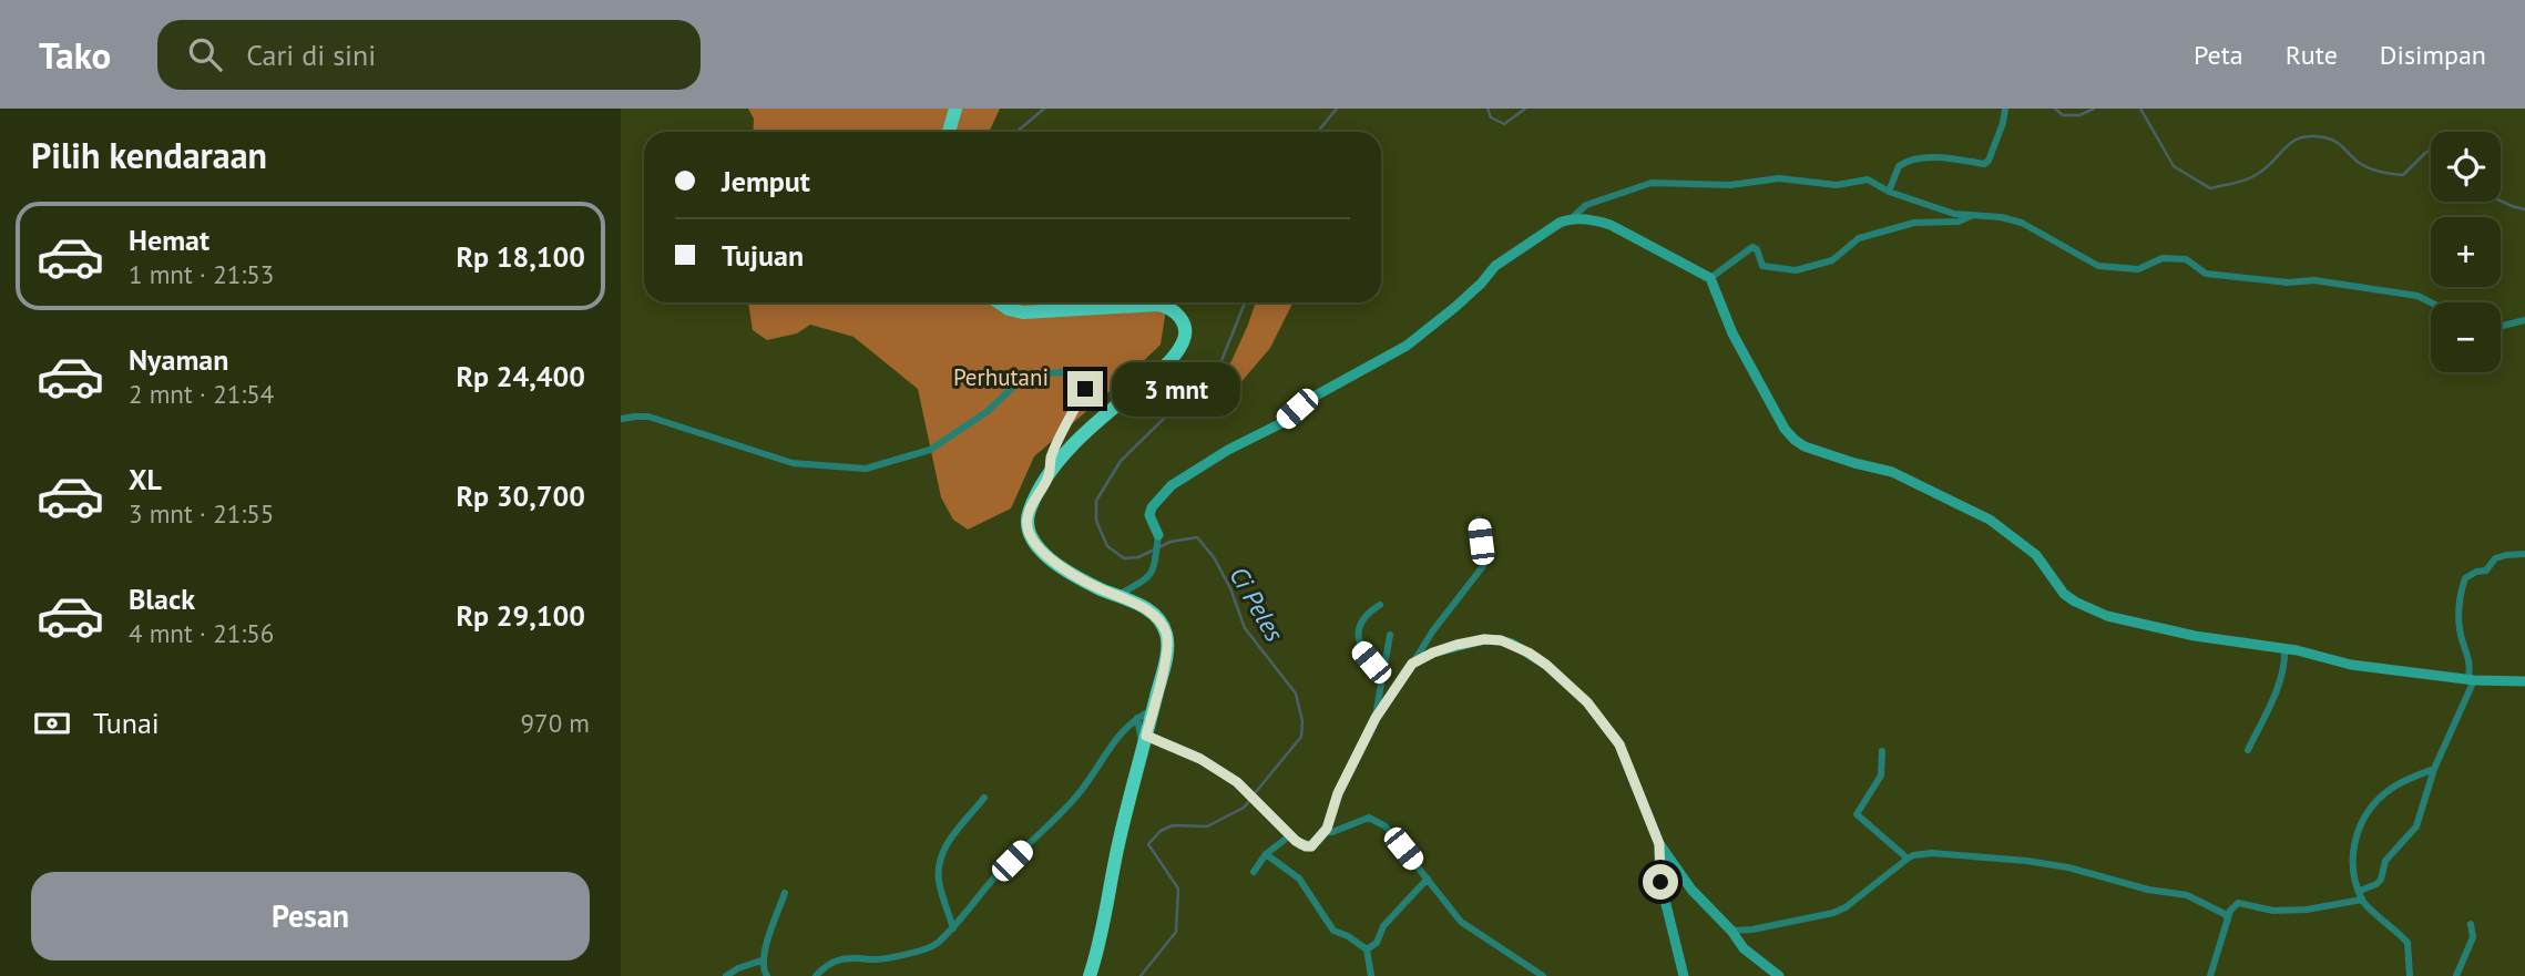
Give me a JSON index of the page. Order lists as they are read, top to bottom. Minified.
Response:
{"water":["Ci Peles"],"parks":["Perhutani"],"page":{"header":"Tako","search":"Cari di sini","nav":["Peta","Rute","Disimpan"],"heading":"Pilih kendaraan","map_buttons":["+","−"],"banner":["Jemput","Tujuan"],"list":[{"name":"Hemat","note":"1 mnt · 21:53","value":"Rp 18,100"},{"name":"Nyaman","note":"2 mnt · 21:54","value":"Rp 24,400"},{"name":"XL","note":"3 mnt · 21:55","value":"Rp 30,700"},{"name":"Black","note":"4 mnt · 21:56","value":"Rp 29,100"}],"bubble":"3 mnt","pay":["Tunai","970 m"],"buttons":"Pesan"}}
